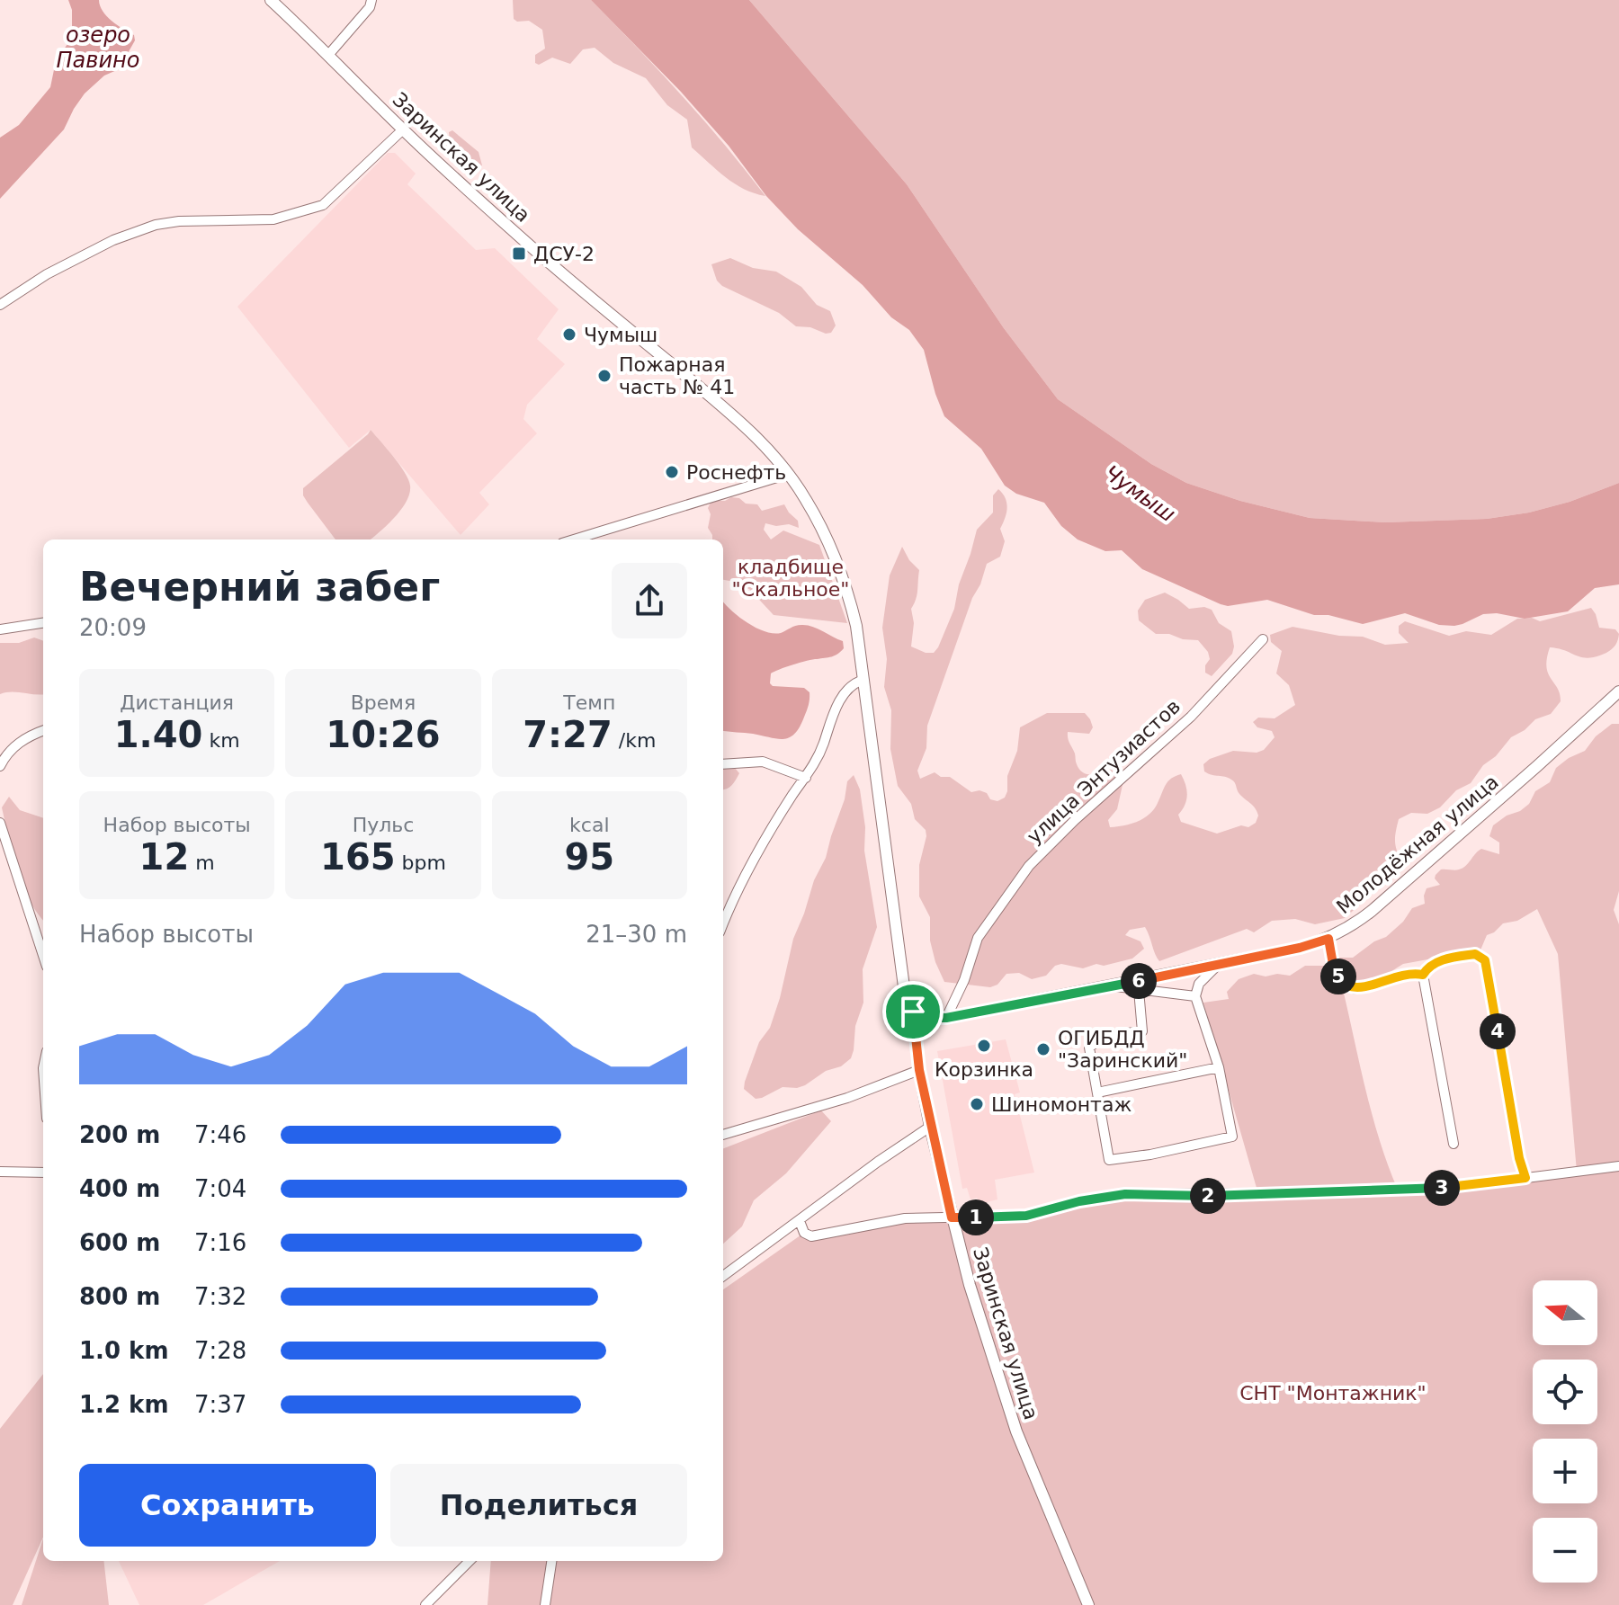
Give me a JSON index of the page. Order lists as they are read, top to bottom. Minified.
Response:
{"streets":{"street":["Заринская улица","улица Энтузиастов","Молодёжная улица"]},"crossings":[["Заринская улица","Молодёжная улица"],["улица Энтузиастов","Молодёжная улица"]],"water":["озеро Павино","Чумыш"],"parks":["кладбище \"Скальное\"","СНТ \"Монтажник\""],"places":{"transit":["ДСУ-2"],"other":["Чумыш","Пожарная часть № 41","Роснефть","Корзинка","ОГИБДД \"Заринский\"","Шиномонтаж"]},"north":"left","page":{"heading":["Вечерний забег","20:09"],"stats":[["Дистанция","1.40 km"],["Время","10:26"],["Темп","7:27 /km"],["Набор высоты","12 m"],["Пульс","165 bpm"],["kcal","95"]],"chart":["Набор высоты","21–30 m"],"pins":["5","6","4","3","2","1"],"list":[{"name":"200 m","note":"7:46"},{"name":"400 m","note":"7:04"},{"name":"600 m","note":"7:16"},{"name":"800 m","note":"7:32"},{"name":"1.0 km","note":"7:28"},{"name":"1.2 km","note":"7:37"}],"map_buttons":["+","−"],"buttons":["Сохранить","Поделиться"]}}
